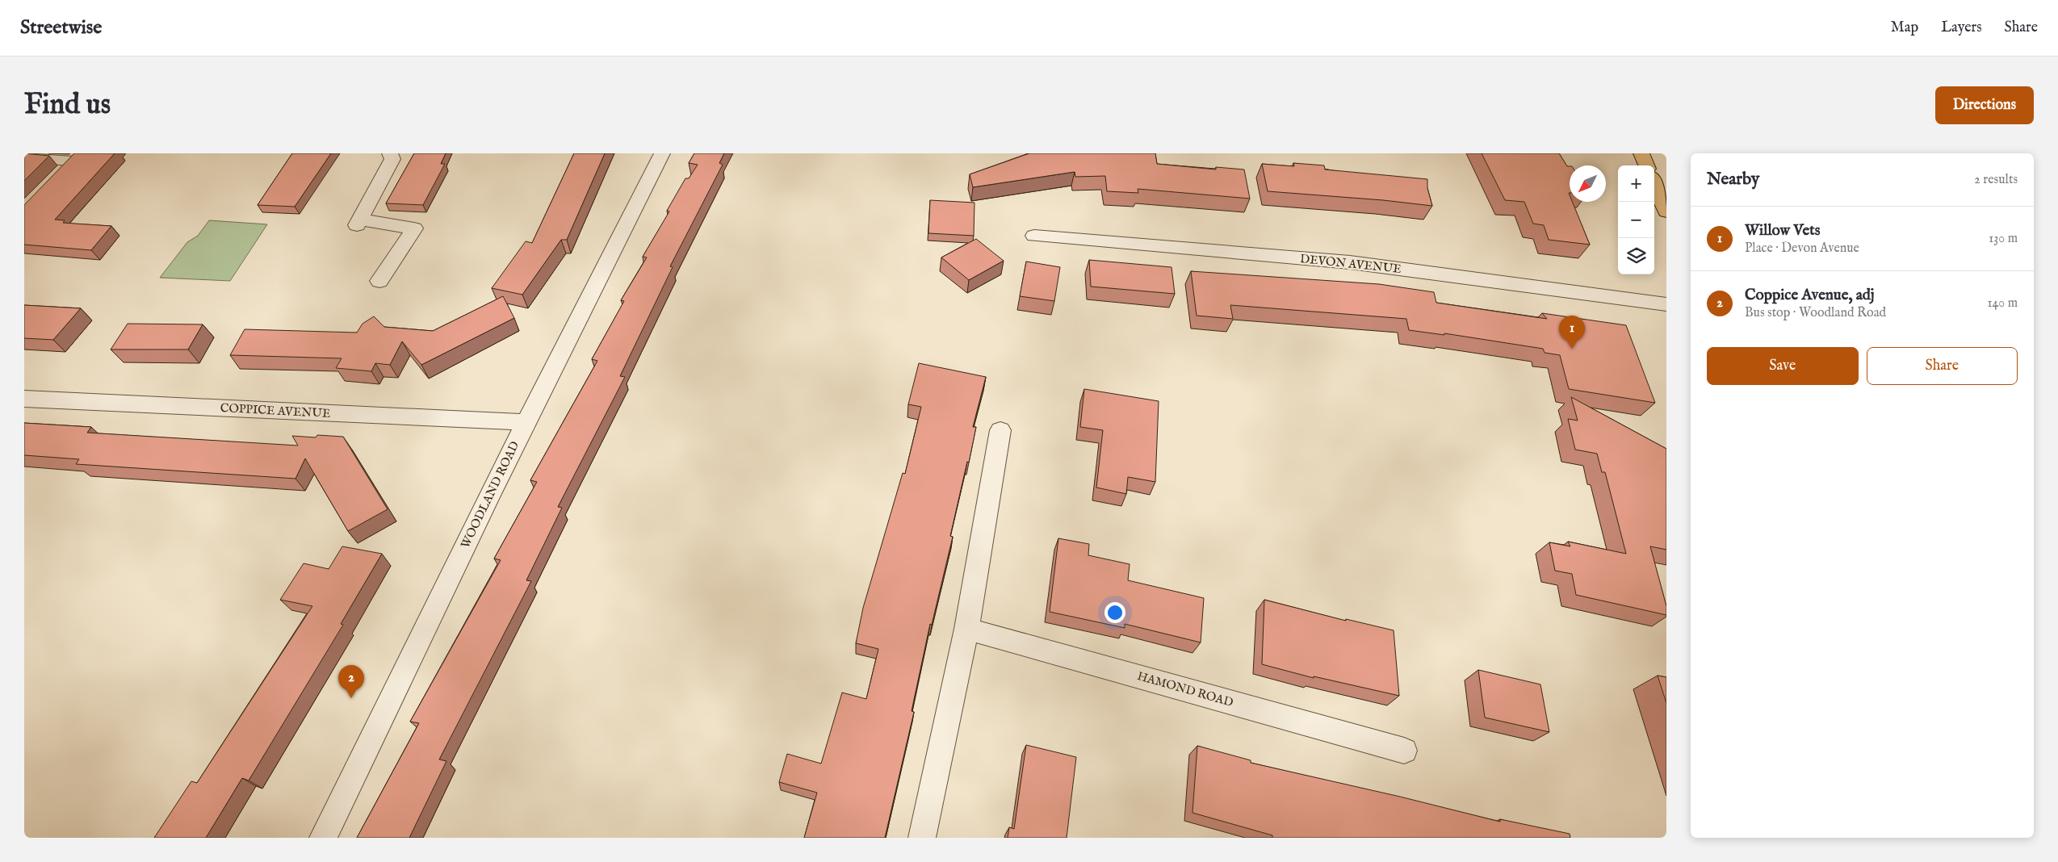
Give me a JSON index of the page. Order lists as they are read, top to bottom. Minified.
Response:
{"streets":{"street":["DEVON AVENUE","COPPICE AVENUE","WOODLAND ROAD","HAMOND ROAD"]},"crossings":[["COPPICE AVENUE","WOODLAND ROAD"]],"north":"bottom left","page":{"header":"Streetwise","nav":["Map","Layers","Share"],"buttons":["Directions",["Save","Share"]],"title":"Find us","heading":["Nearby","2 results"],"map_buttons":["+","−"],"list":[{"mark":"1","name":"Willow Vets","note":"Place · Devon Avenue","value":"130 m"},{"mark":"2","name":"Coppice Avenue, adj","note":"Bus stop · Woodland Road","value":"140 m"}],"pins":["1","2"]}}
